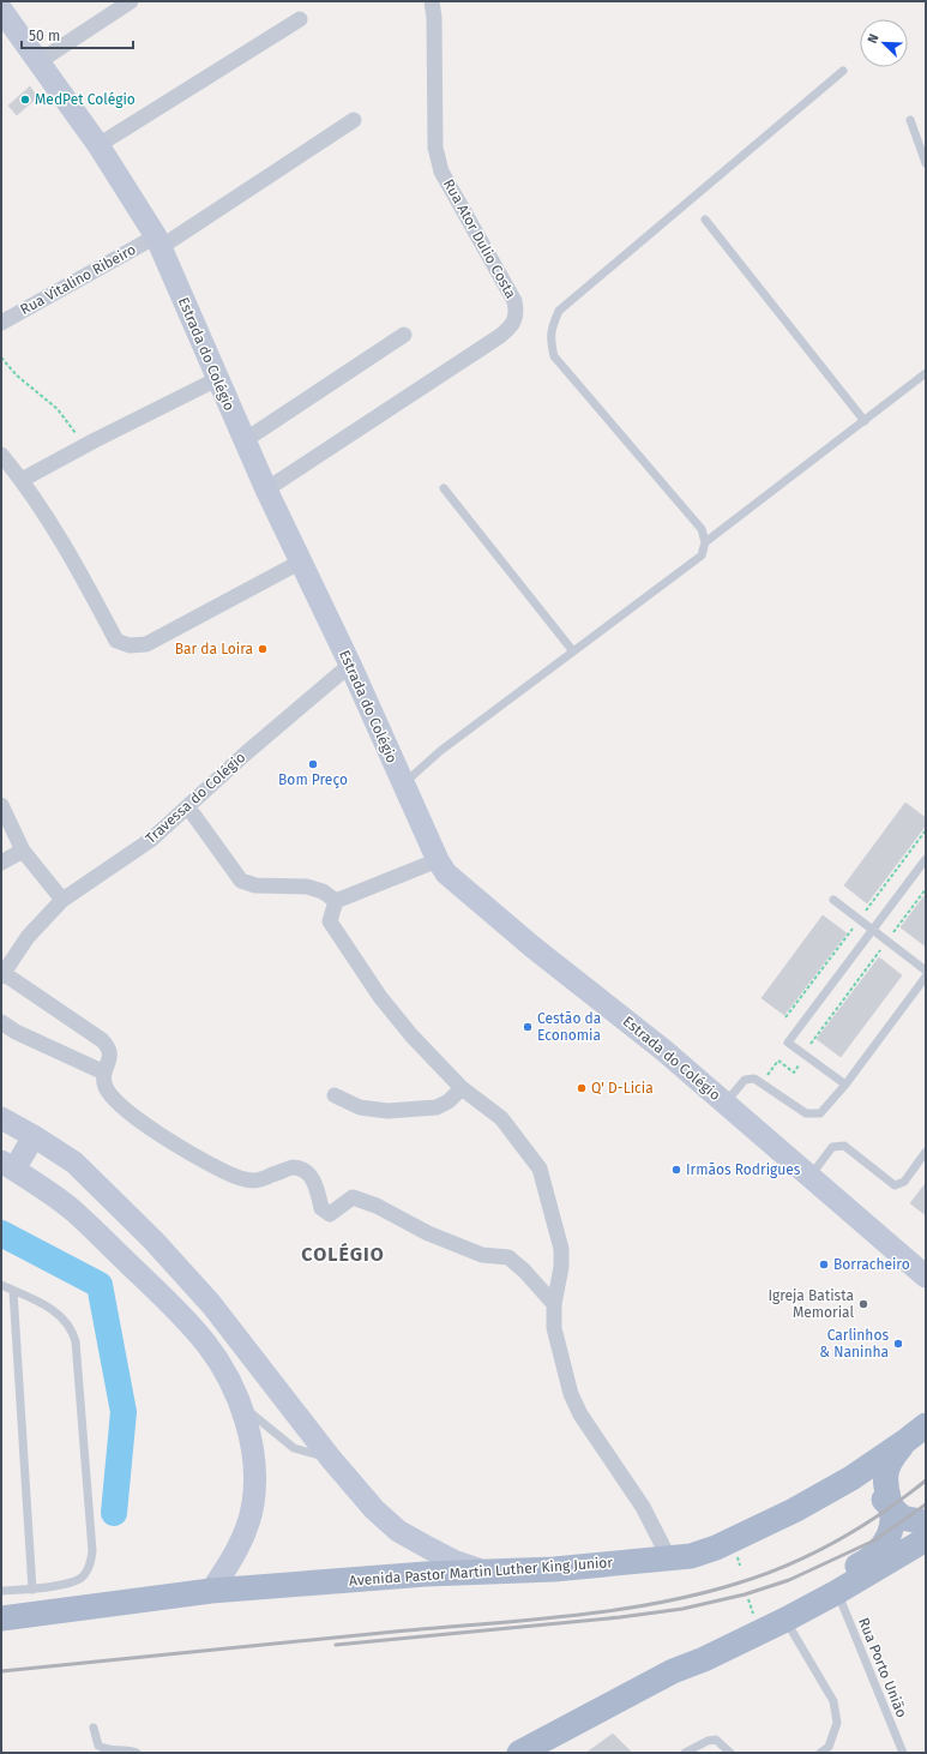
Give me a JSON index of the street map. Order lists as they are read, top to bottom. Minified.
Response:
{"streets":{"main road":["Estrada do Colégio","Avenida Pastor Martin Luther King Junior"],"street":["Rua Ator Dulio Costa","Rua Vitalino Ribeiro","Travessa do Colégio"],"lane":["Rua Porto União"]},"crossings":[["Rua Ator Dulio Costa","Estrada do Colégio"],["Rua Vitalino Ribeiro","Estrada do Colégio"],["Estrada do Colégio","Travessa do Colégio"]],"districts":["COLÉGIO"],"places":["MedPet Colégio","Bar da Loira","Bom Preço","Cestão da Economia","Q' D-Licia","Irmãos Rodrigues","Borracheiro","Igreja Batista Memorial","Carlinhos & Naninha"],"scale_bar":"50 m","north":"top left"}
